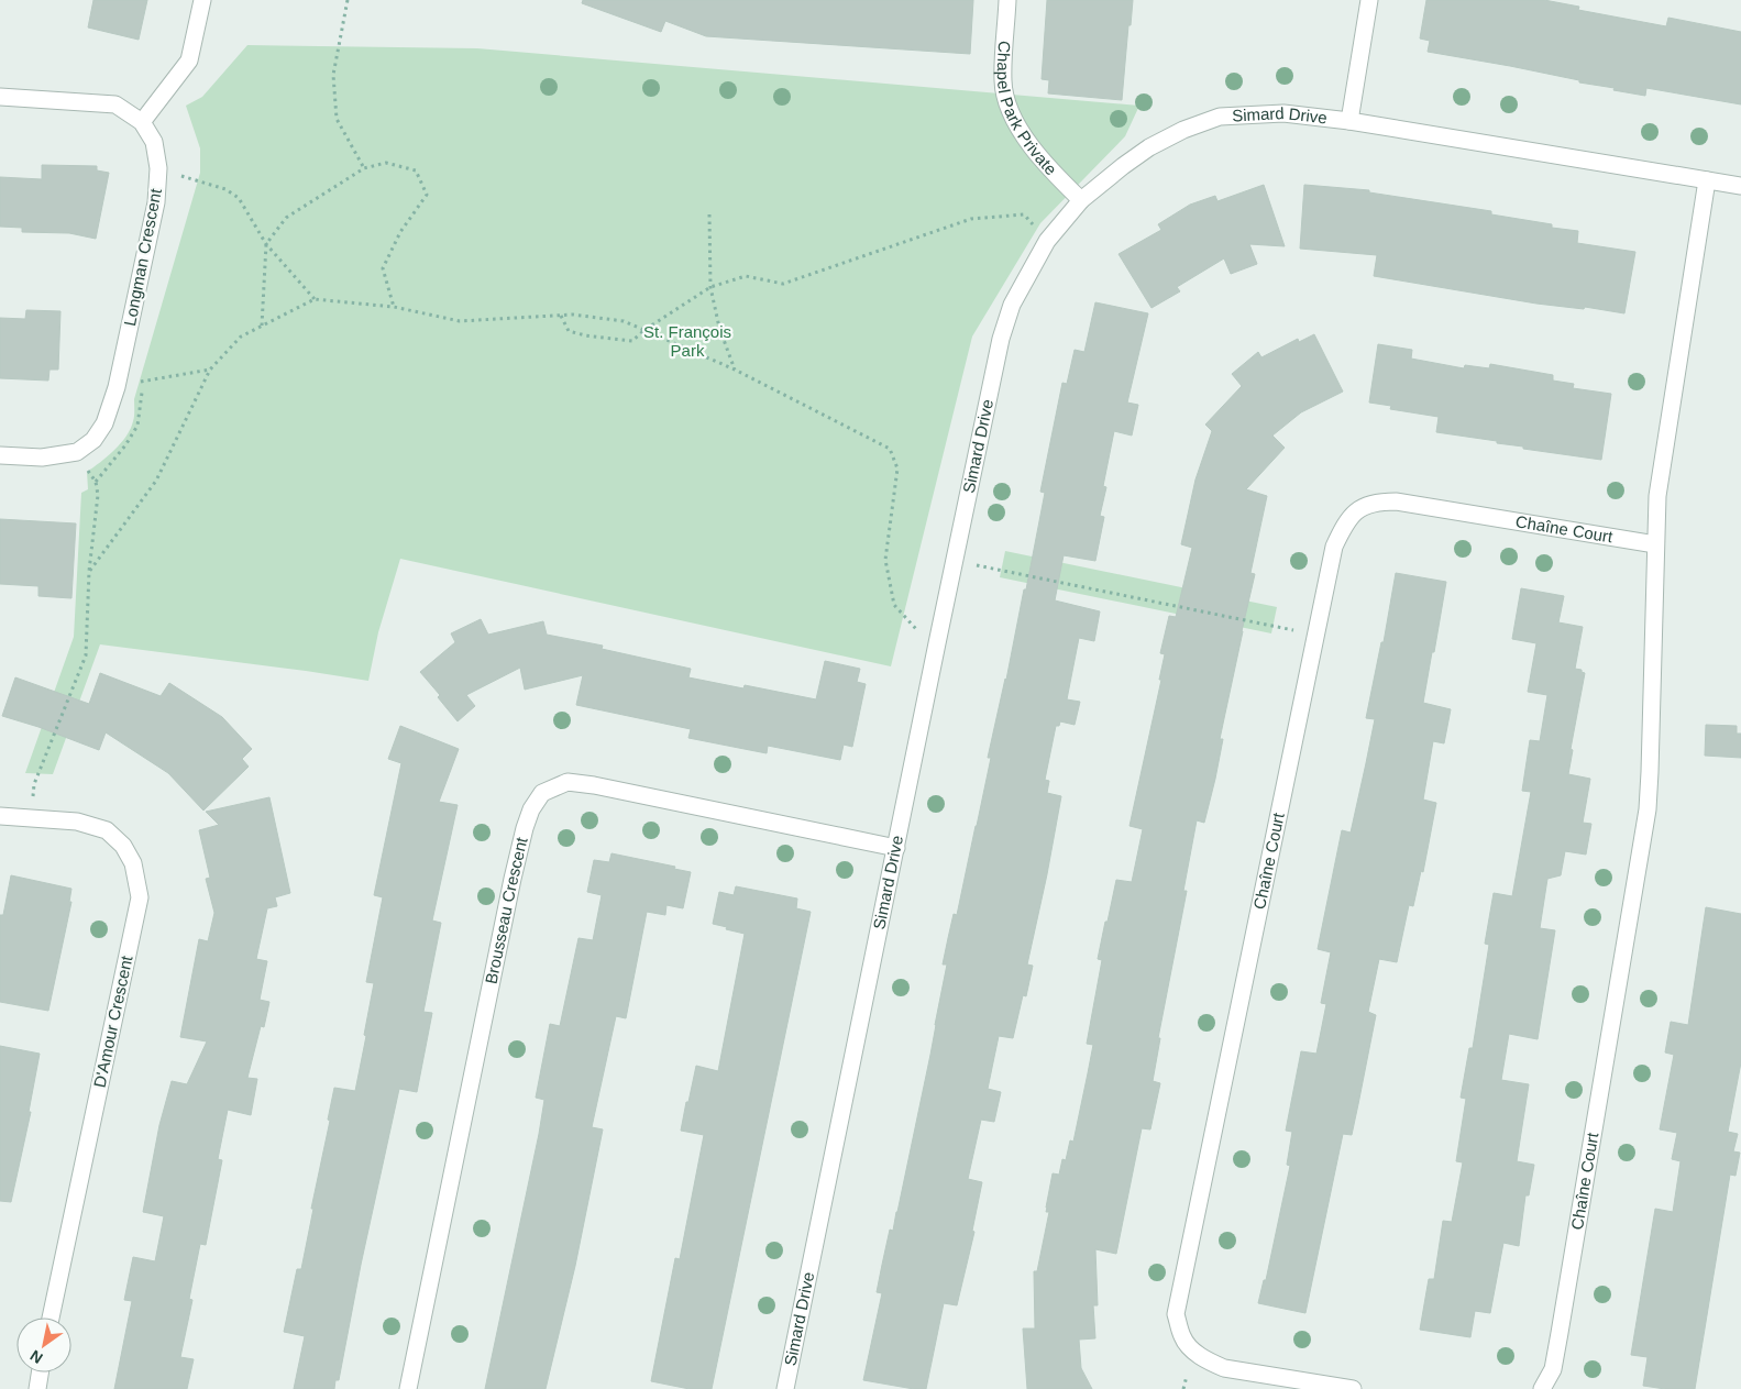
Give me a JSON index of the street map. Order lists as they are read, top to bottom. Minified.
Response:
{"streets":{"street":["Chapel Park Private","Simard Drive","Longman Crescent","Chaîne Court","Brousseau Crescent","D'Amour Crescent"]},"crossings":[["Chapel Park Private","Simard Drive"],["Simard Drive","Chaîne Court"],["Simard Drive","Brousseau Crescent"]],"parks":["St. François Park"],"north":"bottom left"}
